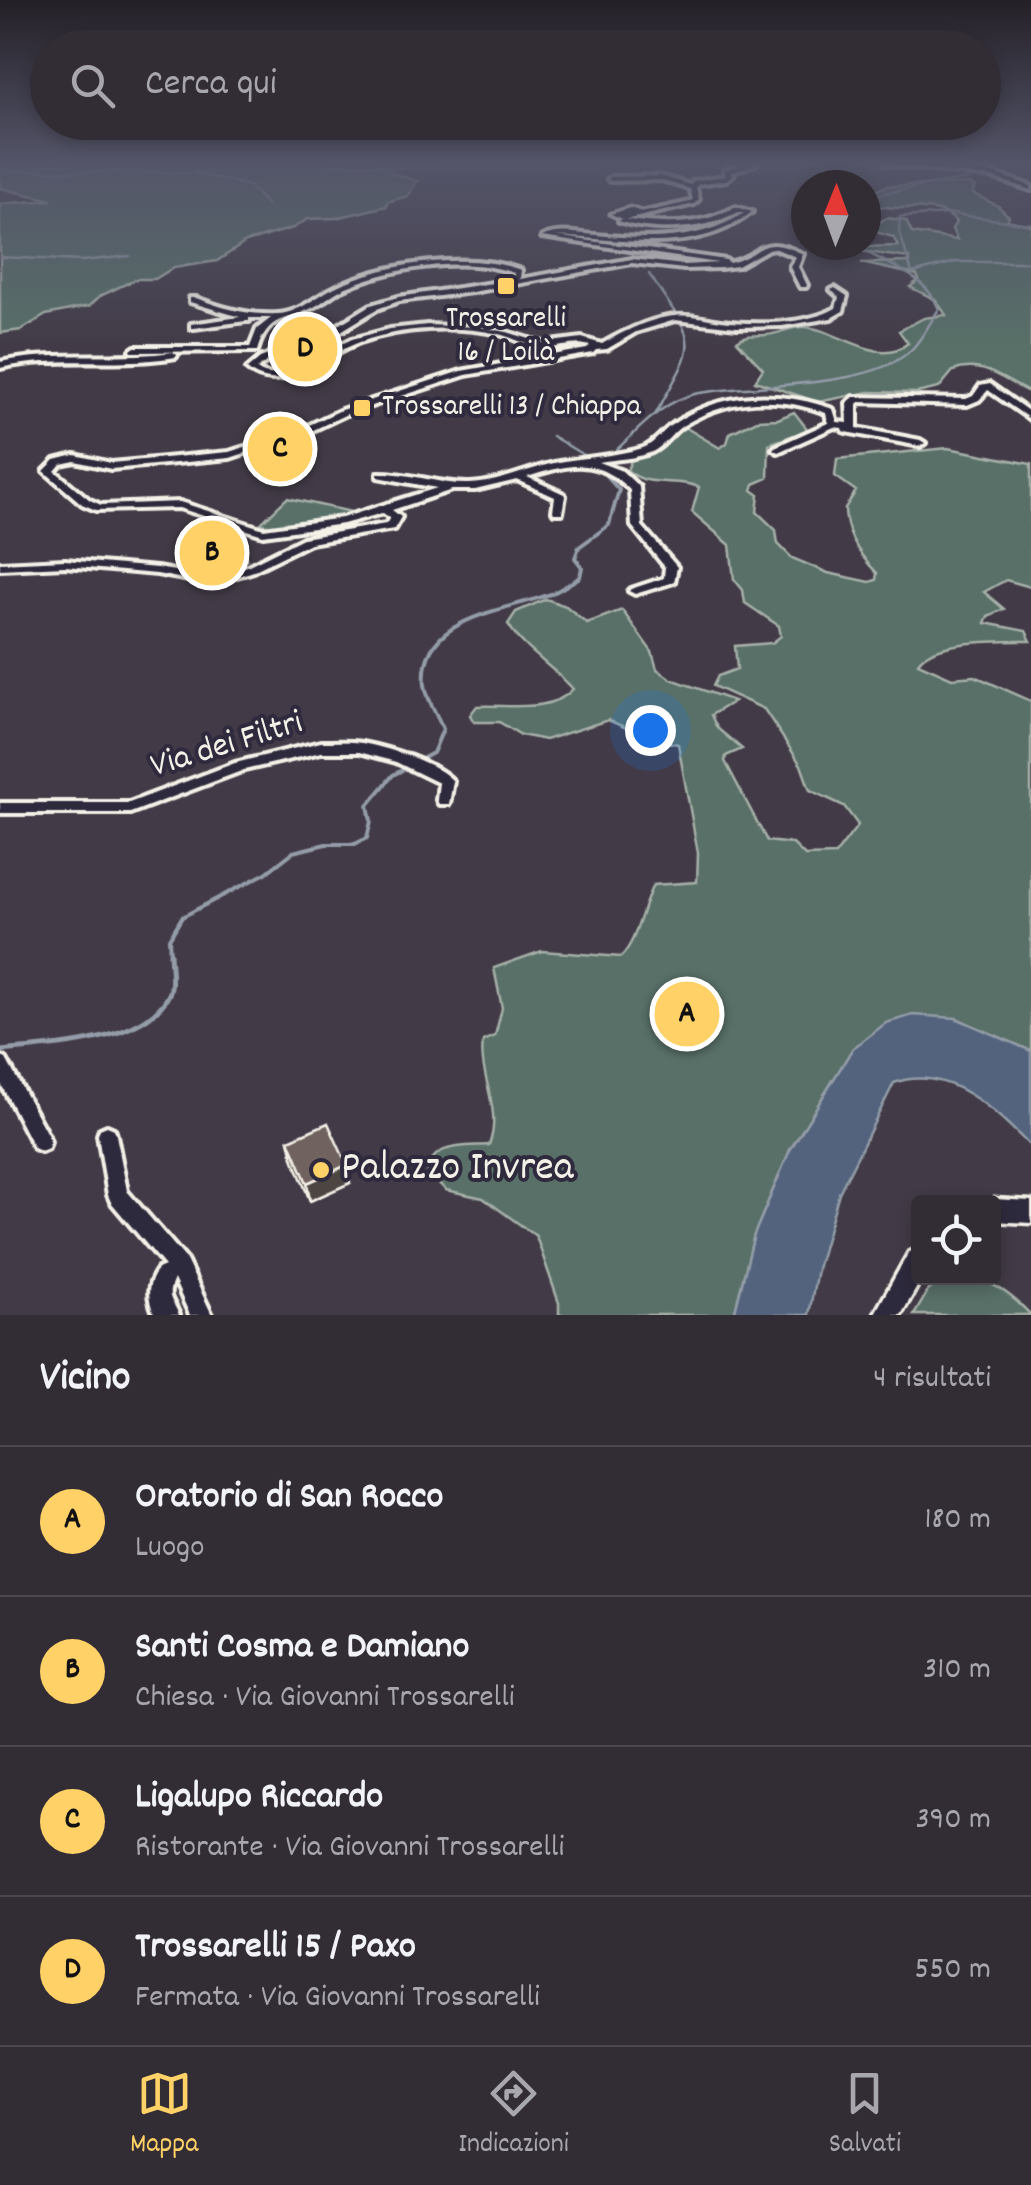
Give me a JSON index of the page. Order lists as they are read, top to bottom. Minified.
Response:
{"streets":{"street":["Via dei Filtri"]},"places":{"transit":["Trossarelli 16 / Loilà","Trossarelli 13 / Chiappa"],"other":["Palazzo Invrea"]},"north":"top","page":{"search":"Cerca qui","pins":["D","C","B","A"],"heading":["Vicino","4 risultati"],"list":[{"mark":"A","name":"Oratorio di San Rocco","note":"Luogo","value":"180 m"},{"mark":"B","name":"Santi Cosma e Damiano","note":"Chiesa · Via Giovanni Trossarelli","value":"310 m"},{"mark":"C","name":"Ligalupo Riccardo","note":"Ristorante · Via Giovanni Trossarelli","value":"390 m"},{"mark":"D","name":"Trossarelli 15 / Paxo","note":"Fermata · Via Giovanni Trossarelli","value":"550 m"}],"nav":["Mappa","Indicazioni","Salvati"]}}
